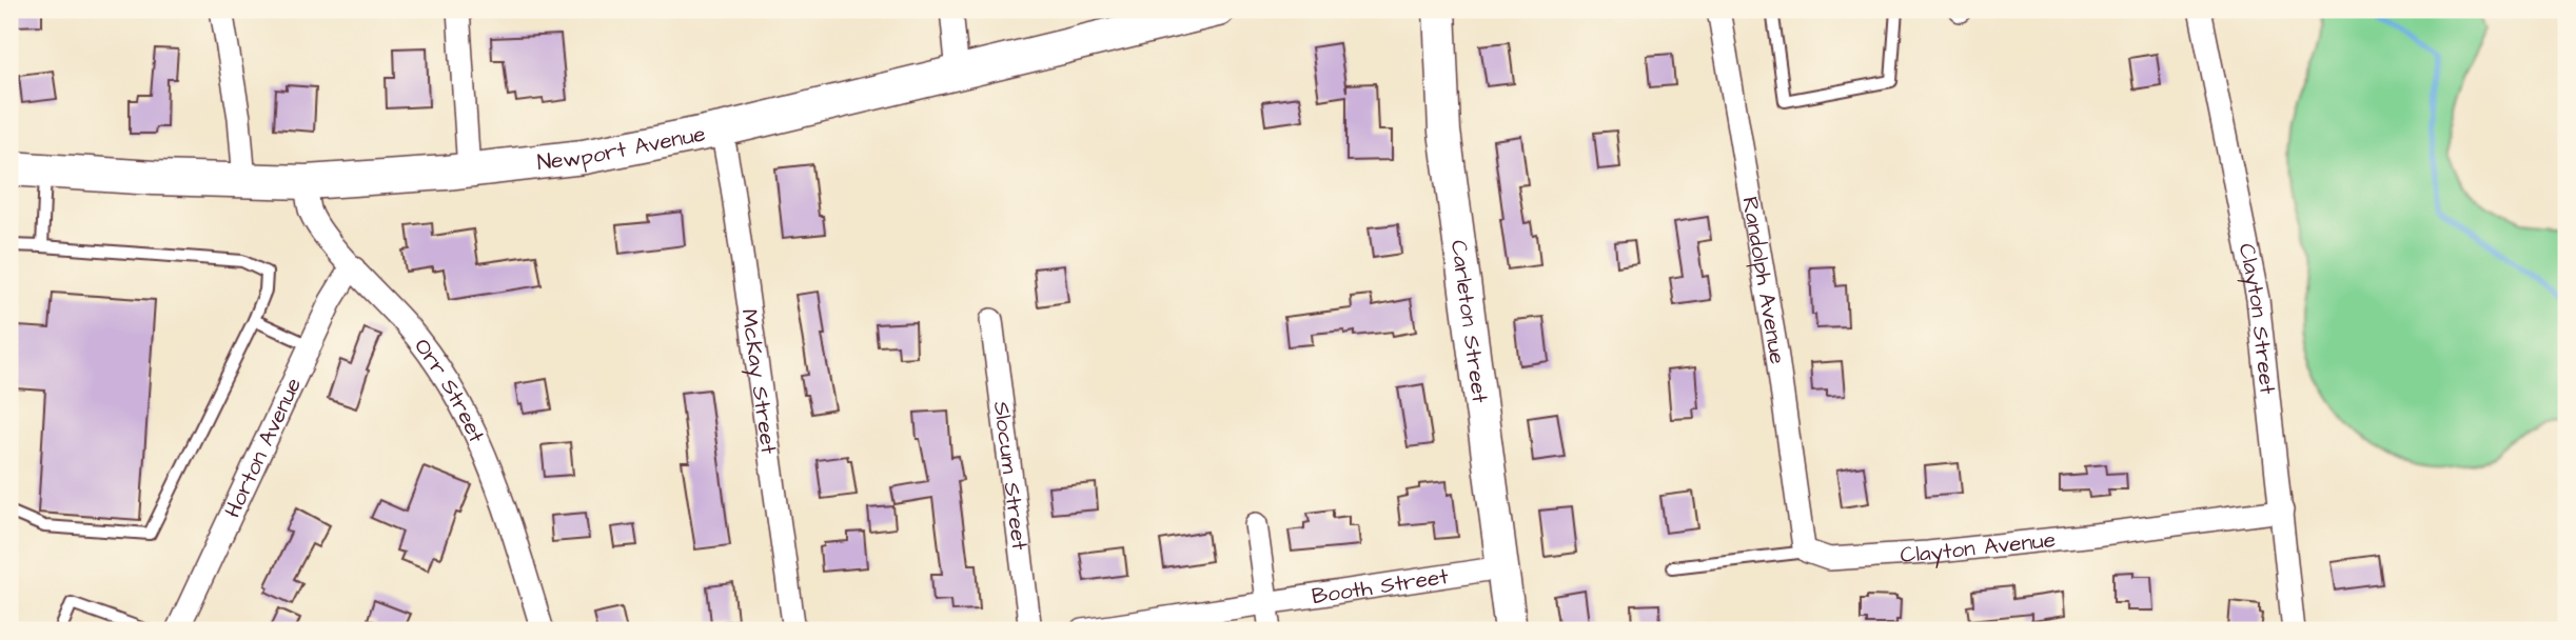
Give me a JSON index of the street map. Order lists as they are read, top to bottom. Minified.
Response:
{"streets":{"main road":["Newport Avenue"],"street":["Randolph Avenue","Clayton Street","Carleton Street","McKay Street","Orr Street","Horton Avenue","Slocum Street","Clayton Avenue","Booth Street"]},"crossings":[["Newport Avenue","McKay Street"],["Newport Avenue","Orr Street"],["Randolph Avenue","Clayton Avenue"],["Clayton Street","Clayton Avenue"],["Carleton Street","Booth Street"],["Orr Street","Horton Avenue"]]}
